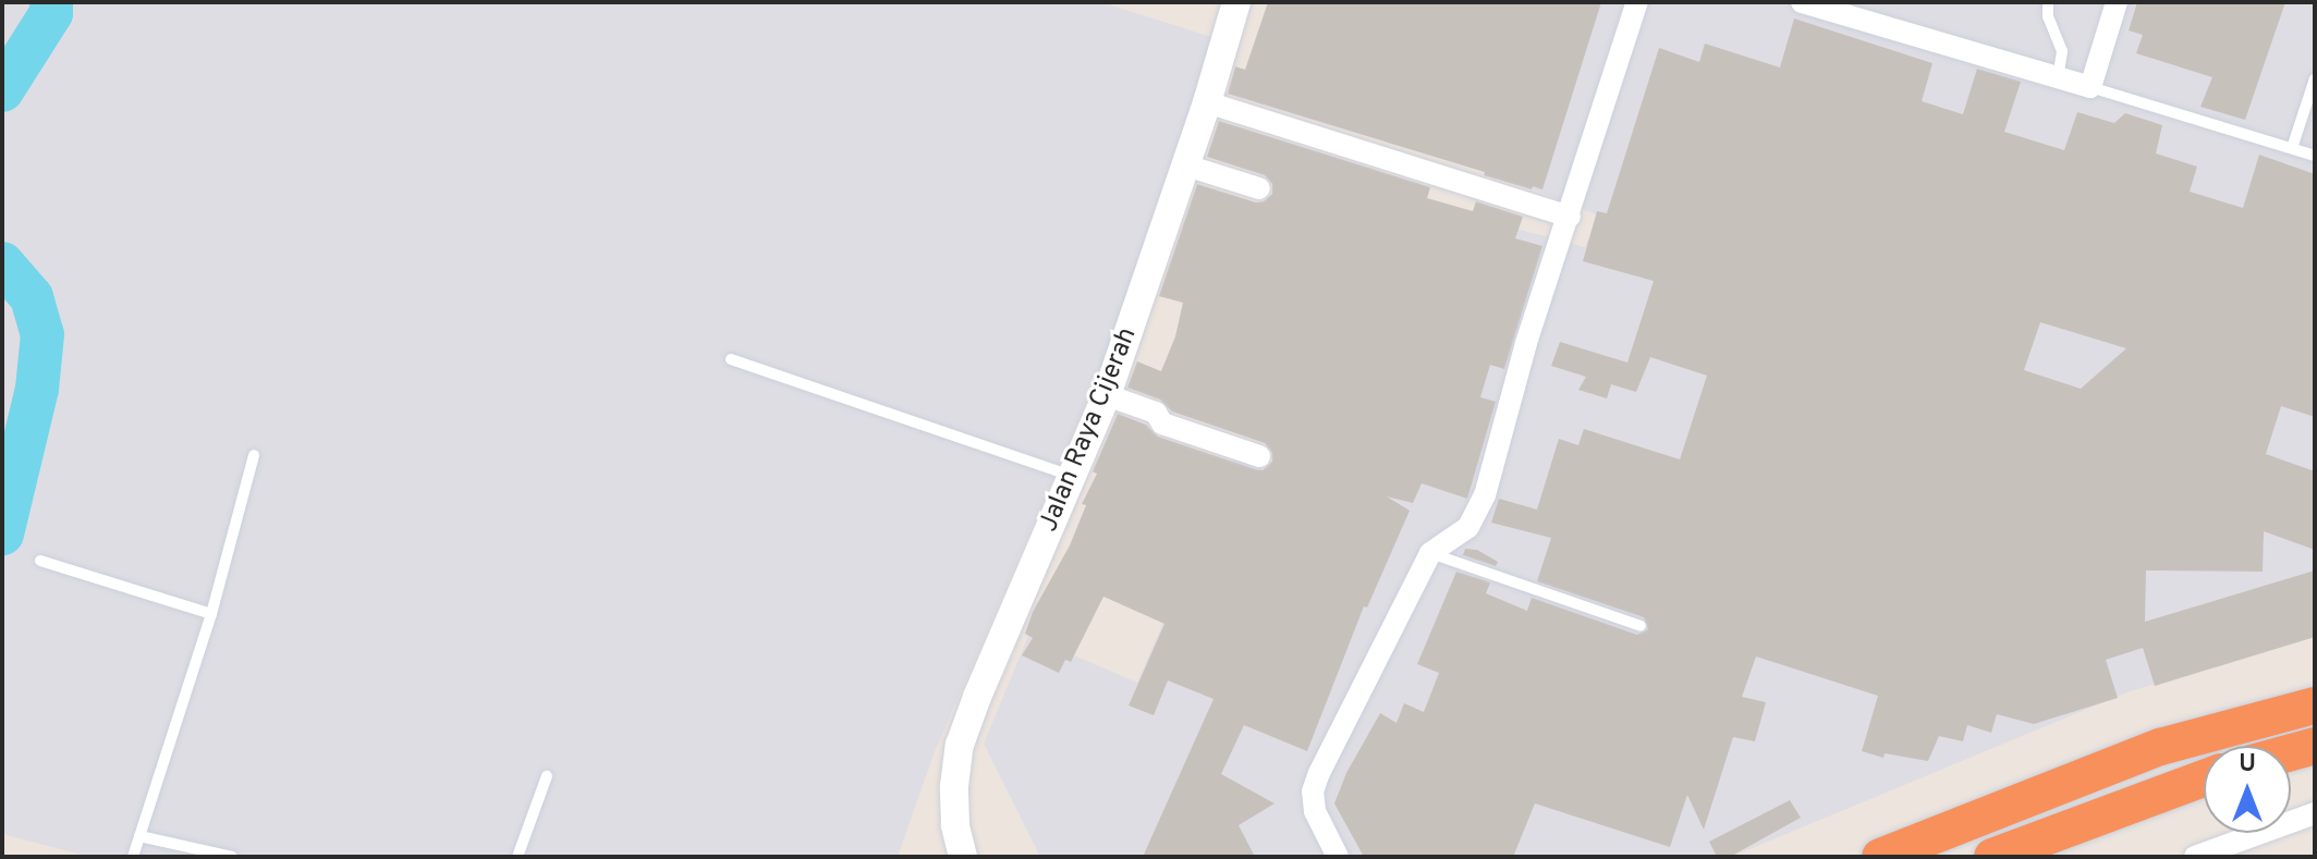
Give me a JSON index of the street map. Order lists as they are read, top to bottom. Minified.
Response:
{"streets":{"main road":["Jalan Raya Cijerah"]},"north":"top"}
